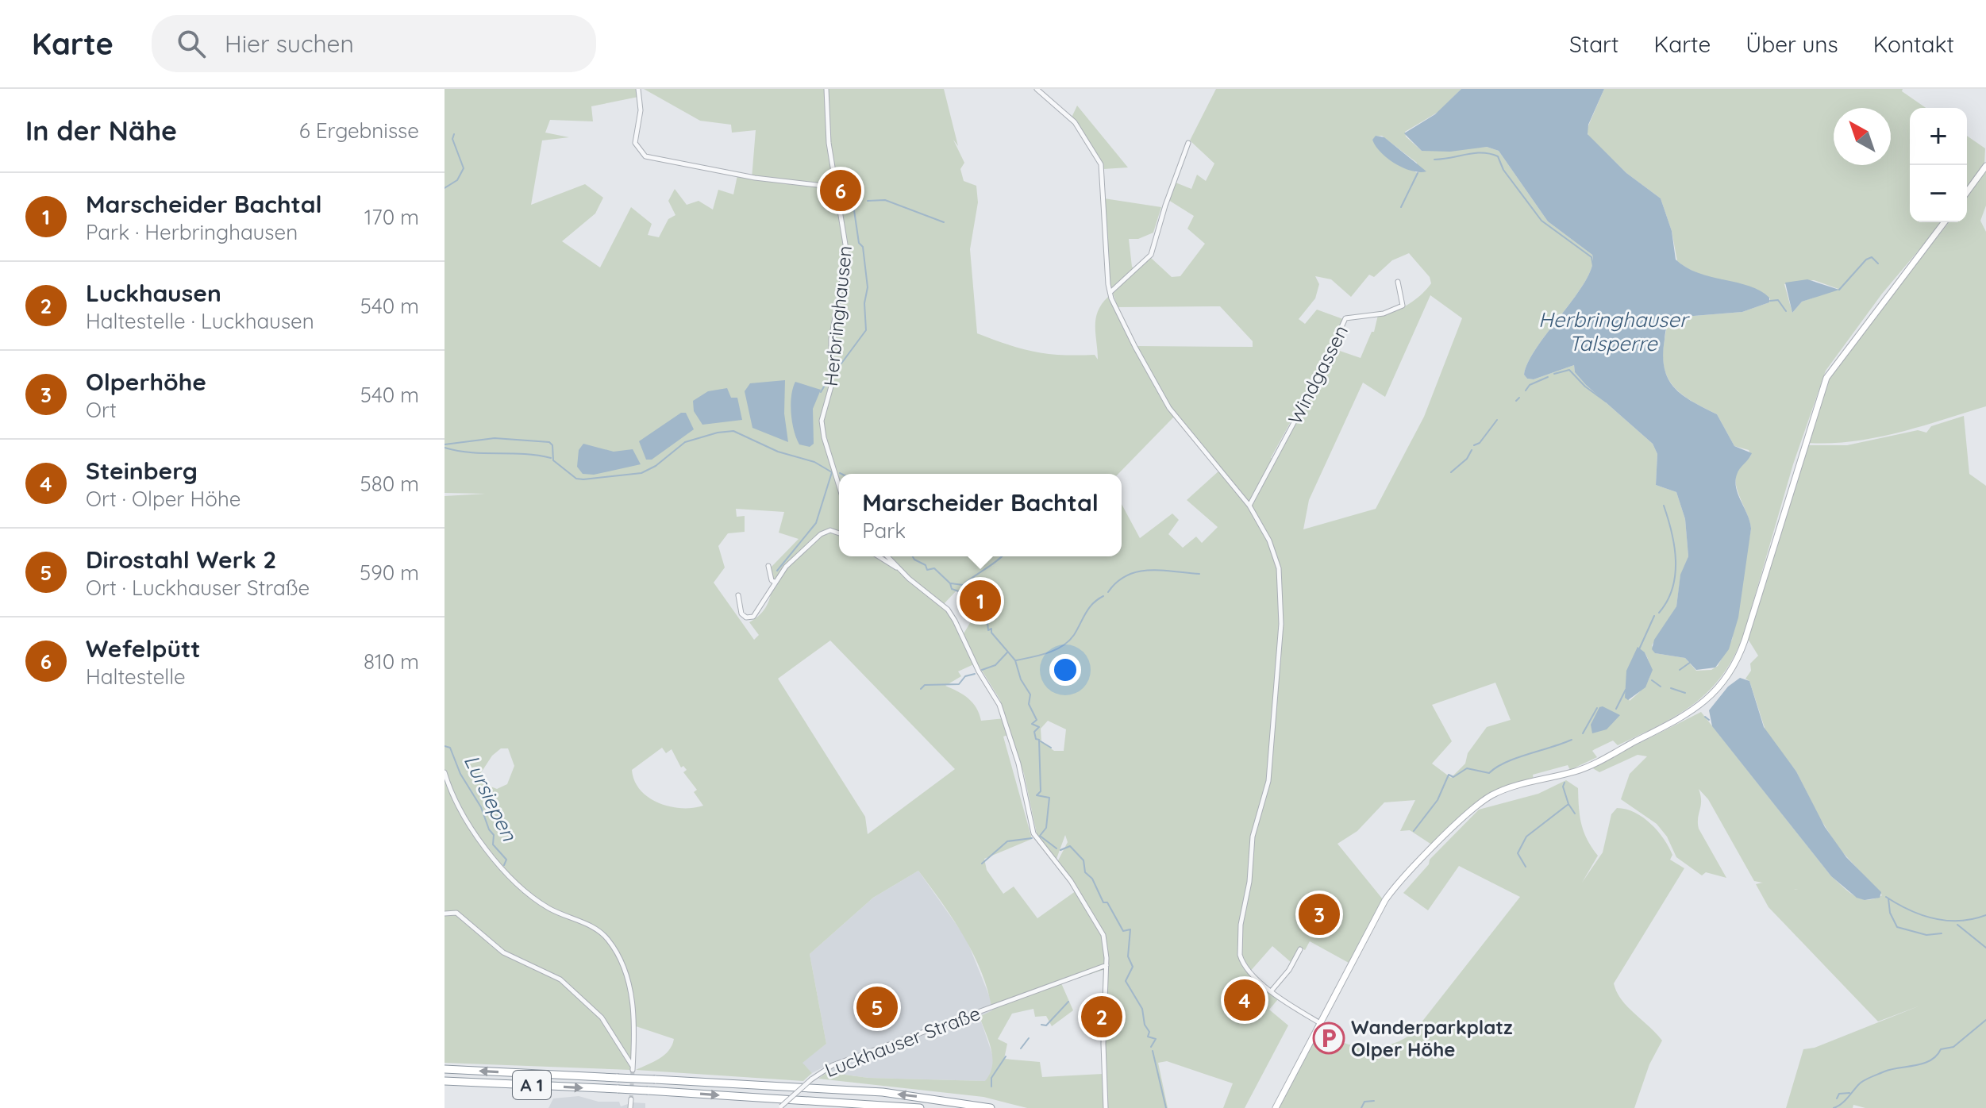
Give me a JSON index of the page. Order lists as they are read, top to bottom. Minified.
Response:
{"streets":{"highway":["A 1"],"street":["Herbringhausen","Windgassen","Luckhauser Straße"]},"water":["Herbringhauser Talsperre","Lursiepen"],"places":{"parking":["Wanderparkplatz Olper Höhe"]},"north":"top left","page":{"header":"Karte","search":"Hier suchen","nav":["Start","Karte","Über uns","Kontakt"],"heading":["In der Nähe","6 Ergebnisse"],"map_buttons":["+","−"],"pins":["6","1","3","4","5","2"],"list":[{"mark":"1","name":"Marscheider Bachtal","note":"Park · Herbringhausen","value":"170 m"},{"mark":"2","name":"Luckhausen","note":"Haltestelle · Luckhausen","value":"540 m"},{"mark":"3","name":"Olperhöhe","note":"Ort","value":"540 m"},{"mark":"4","name":"Steinberg","note":"Ort · Olper Höhe","value":"580 m"},{"mark":"5","name":"Dirostahl Werk 2","note":"Ort · Luckhauser Straße","value":"590 m"},{"mark":"6","name":"Wefelpütt","note":"Haltestelle","value":"810 m"}],"popup":["Marscheider Bachtal","Park"]}}
